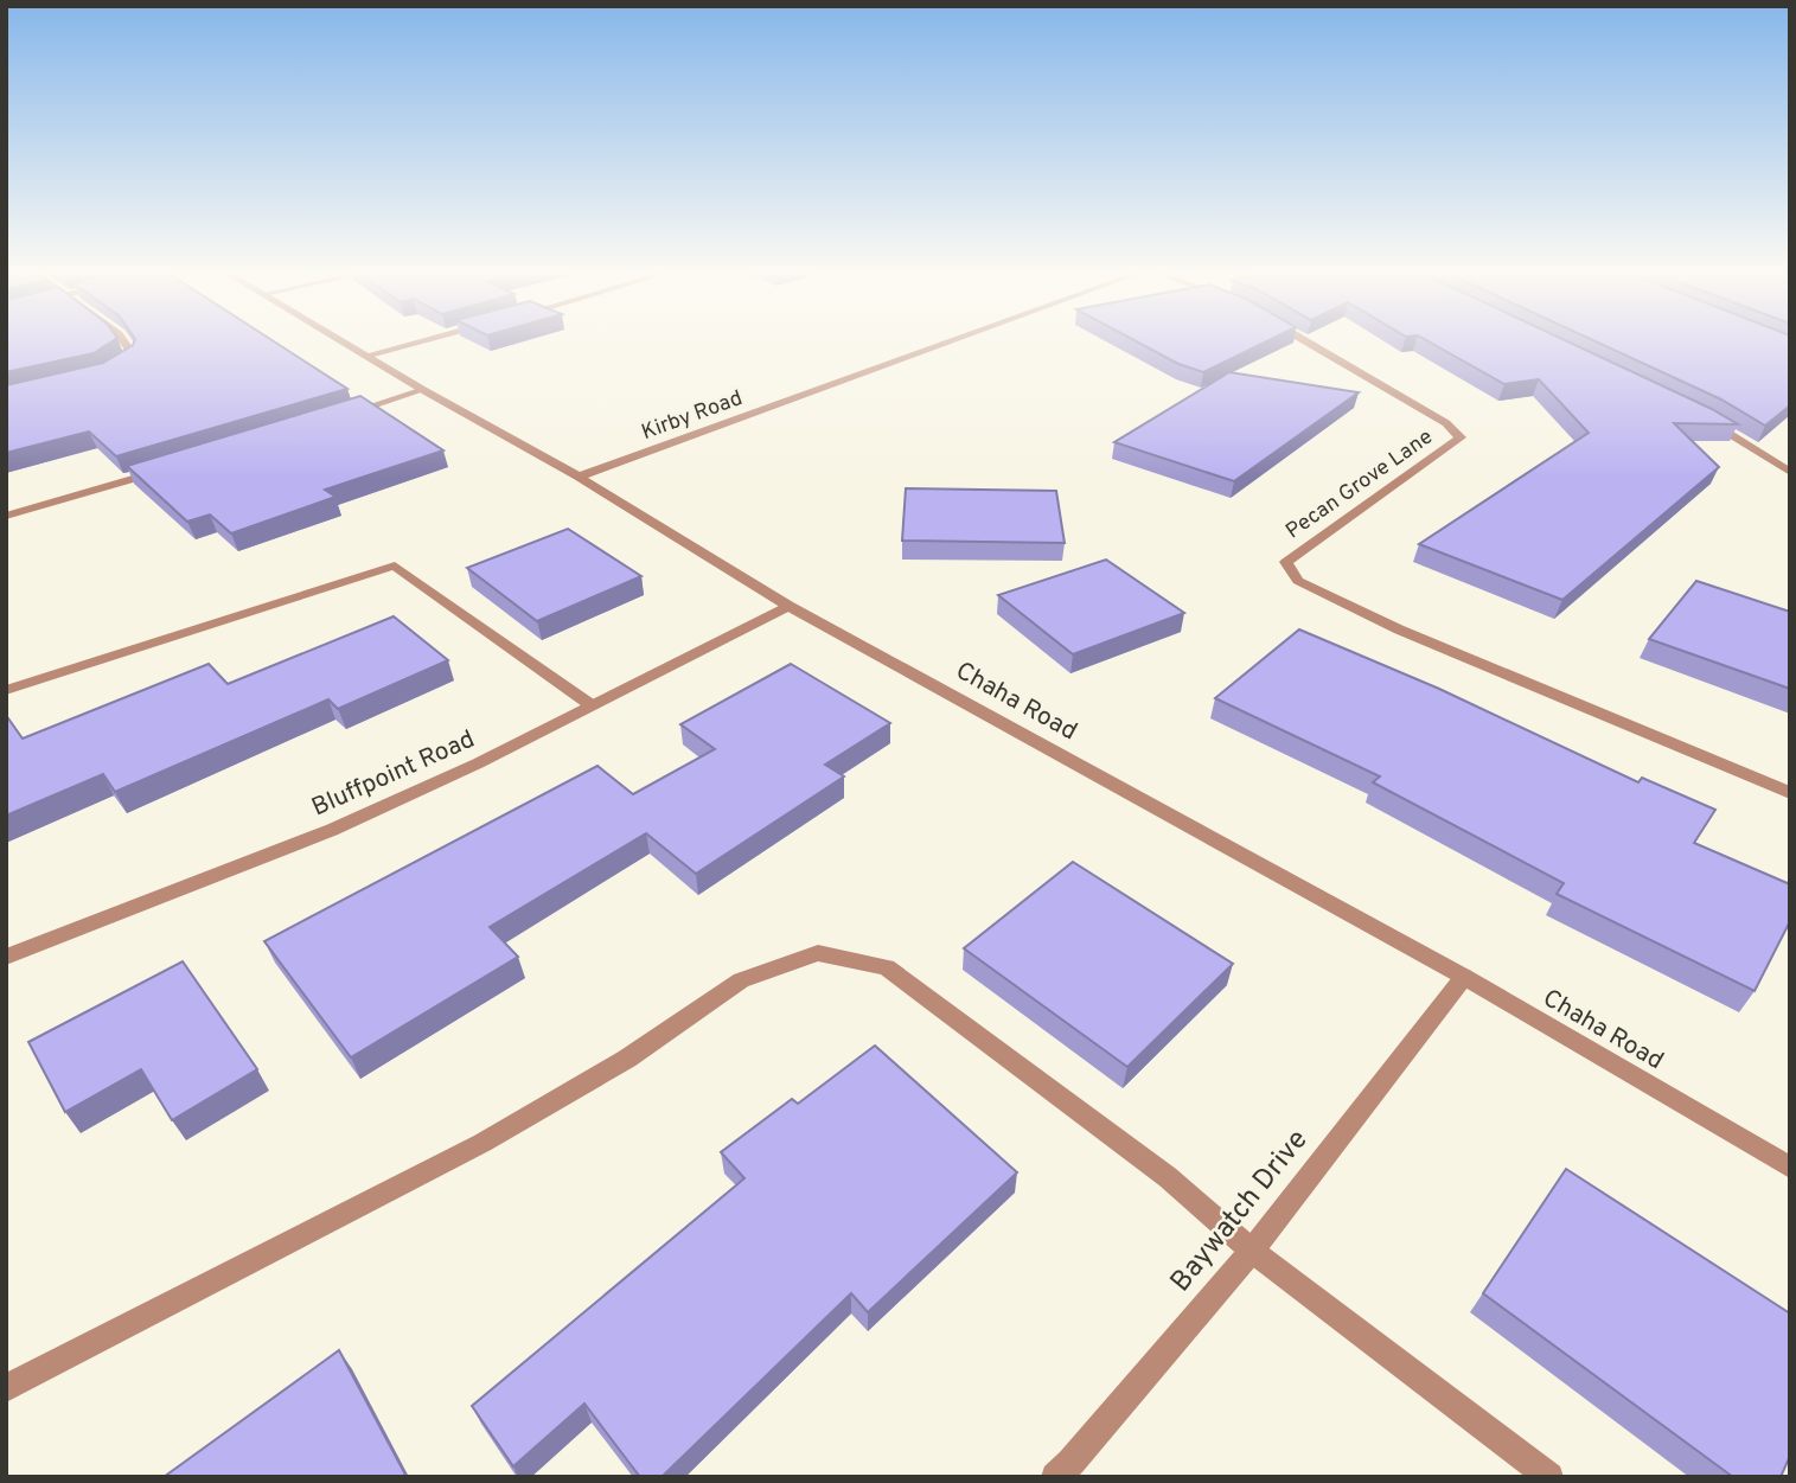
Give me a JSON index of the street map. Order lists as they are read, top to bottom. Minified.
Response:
{"streets":{"street":["Kirby Road","Pecan Grove Lane","Chaha Road","Bluffpoint Road","Baywatch Drive"]},"crossings":[["Kirby Road","Chaha Road"],["Chaha Road","Bluffpoint Road"],["Chaha Road","Baywatch Drive"]]}
